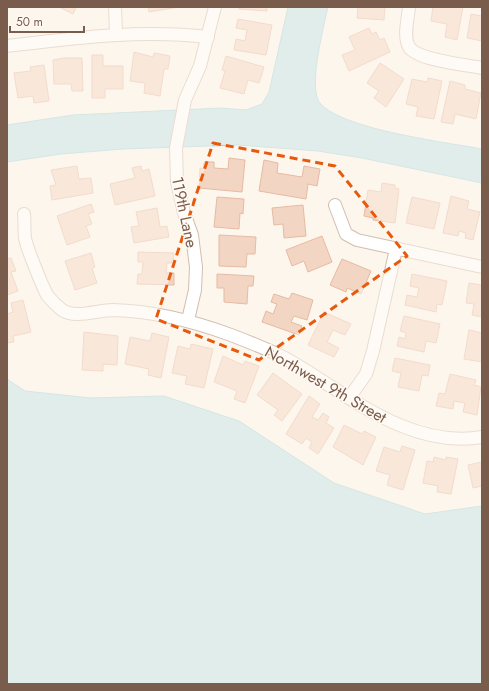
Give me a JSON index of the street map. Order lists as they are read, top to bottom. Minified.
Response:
{"streets":{"street":["119th Lane","Northwest 9th Street"]},"crossings":[["119th Lane","Northwest 9th Street"]],"scale_bar":"50 m"}
